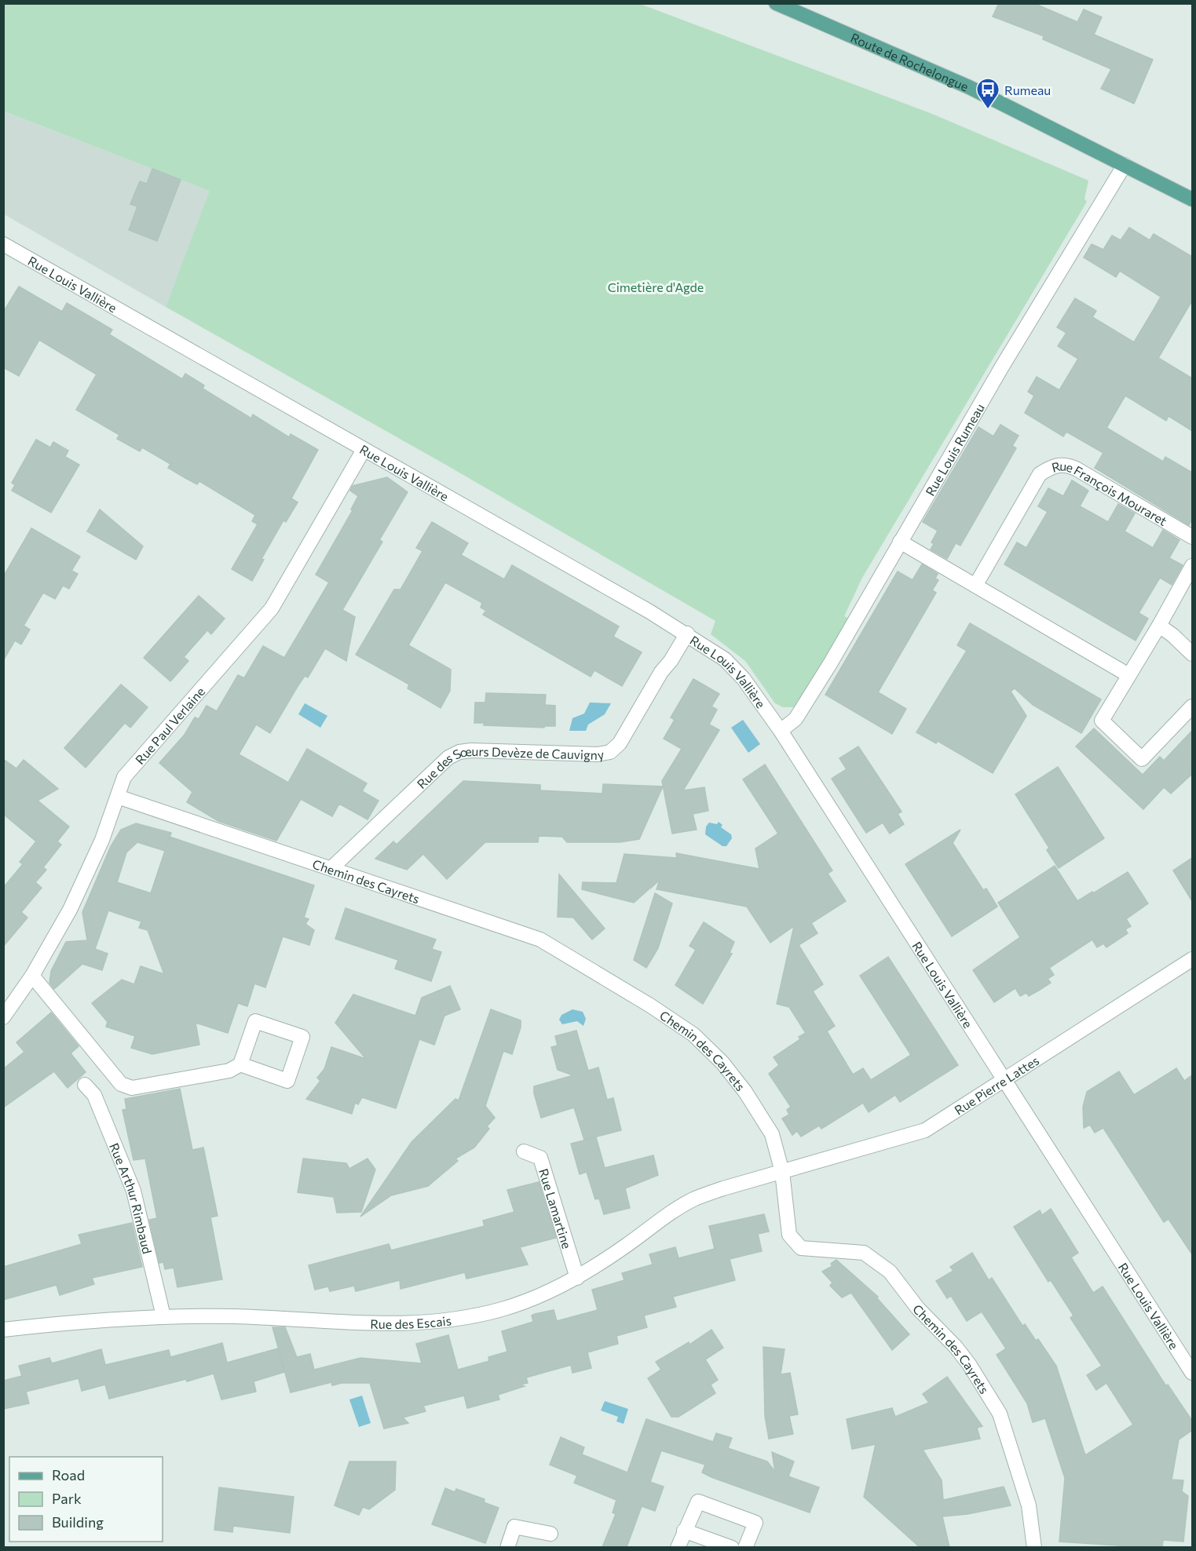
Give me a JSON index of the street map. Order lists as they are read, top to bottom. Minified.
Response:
{"streets":{"main road":["Route de Rochelongue"],"street":["Rue Louis Vallière","Rue Louis Rumeau","Rue François Mouraret","Rue Paul Verlaine","Rue des Sœurs Devèze de Cauvigny","Chemin des Cayrets","Rue Pierre Lattes","Rue Arthur Rimbaud","Rue Lamartine","Rue des Escais"]},"crossings":[["Route de Rochelongue","Rue Louis Rumeau"],["Rue Louis Vallière","Rue Louis Rumeau"],["Rue Louis Vallière","Rue Paul Verlaine"],["Rue Louis Vallière","Rue des Sœurs Devèze de Cauvigny"],["Rue Louis Vallière","Rue Pierre Lattes"],["Rue Paul Verlaine","Chemin des Cayrets"],["Rue des Sœurs Devèze de Cauvigny","Chemin des Cayrets"],["Chemin des Cayrets","Rue Pierre Lattes"],["Chemin des Cayrets","Rue des Escais"],["Rue Pierre Lattes","Rue des Escais"],["Rue Arthur Rimbaud","Rue des Escais"],["Rue Lamartine","Rue des Escais"]],"parks":["Cimetière d'Agde"],"places":{"bus stop":["Rumeau"]},"legend":["Road","Park","Building"]}
